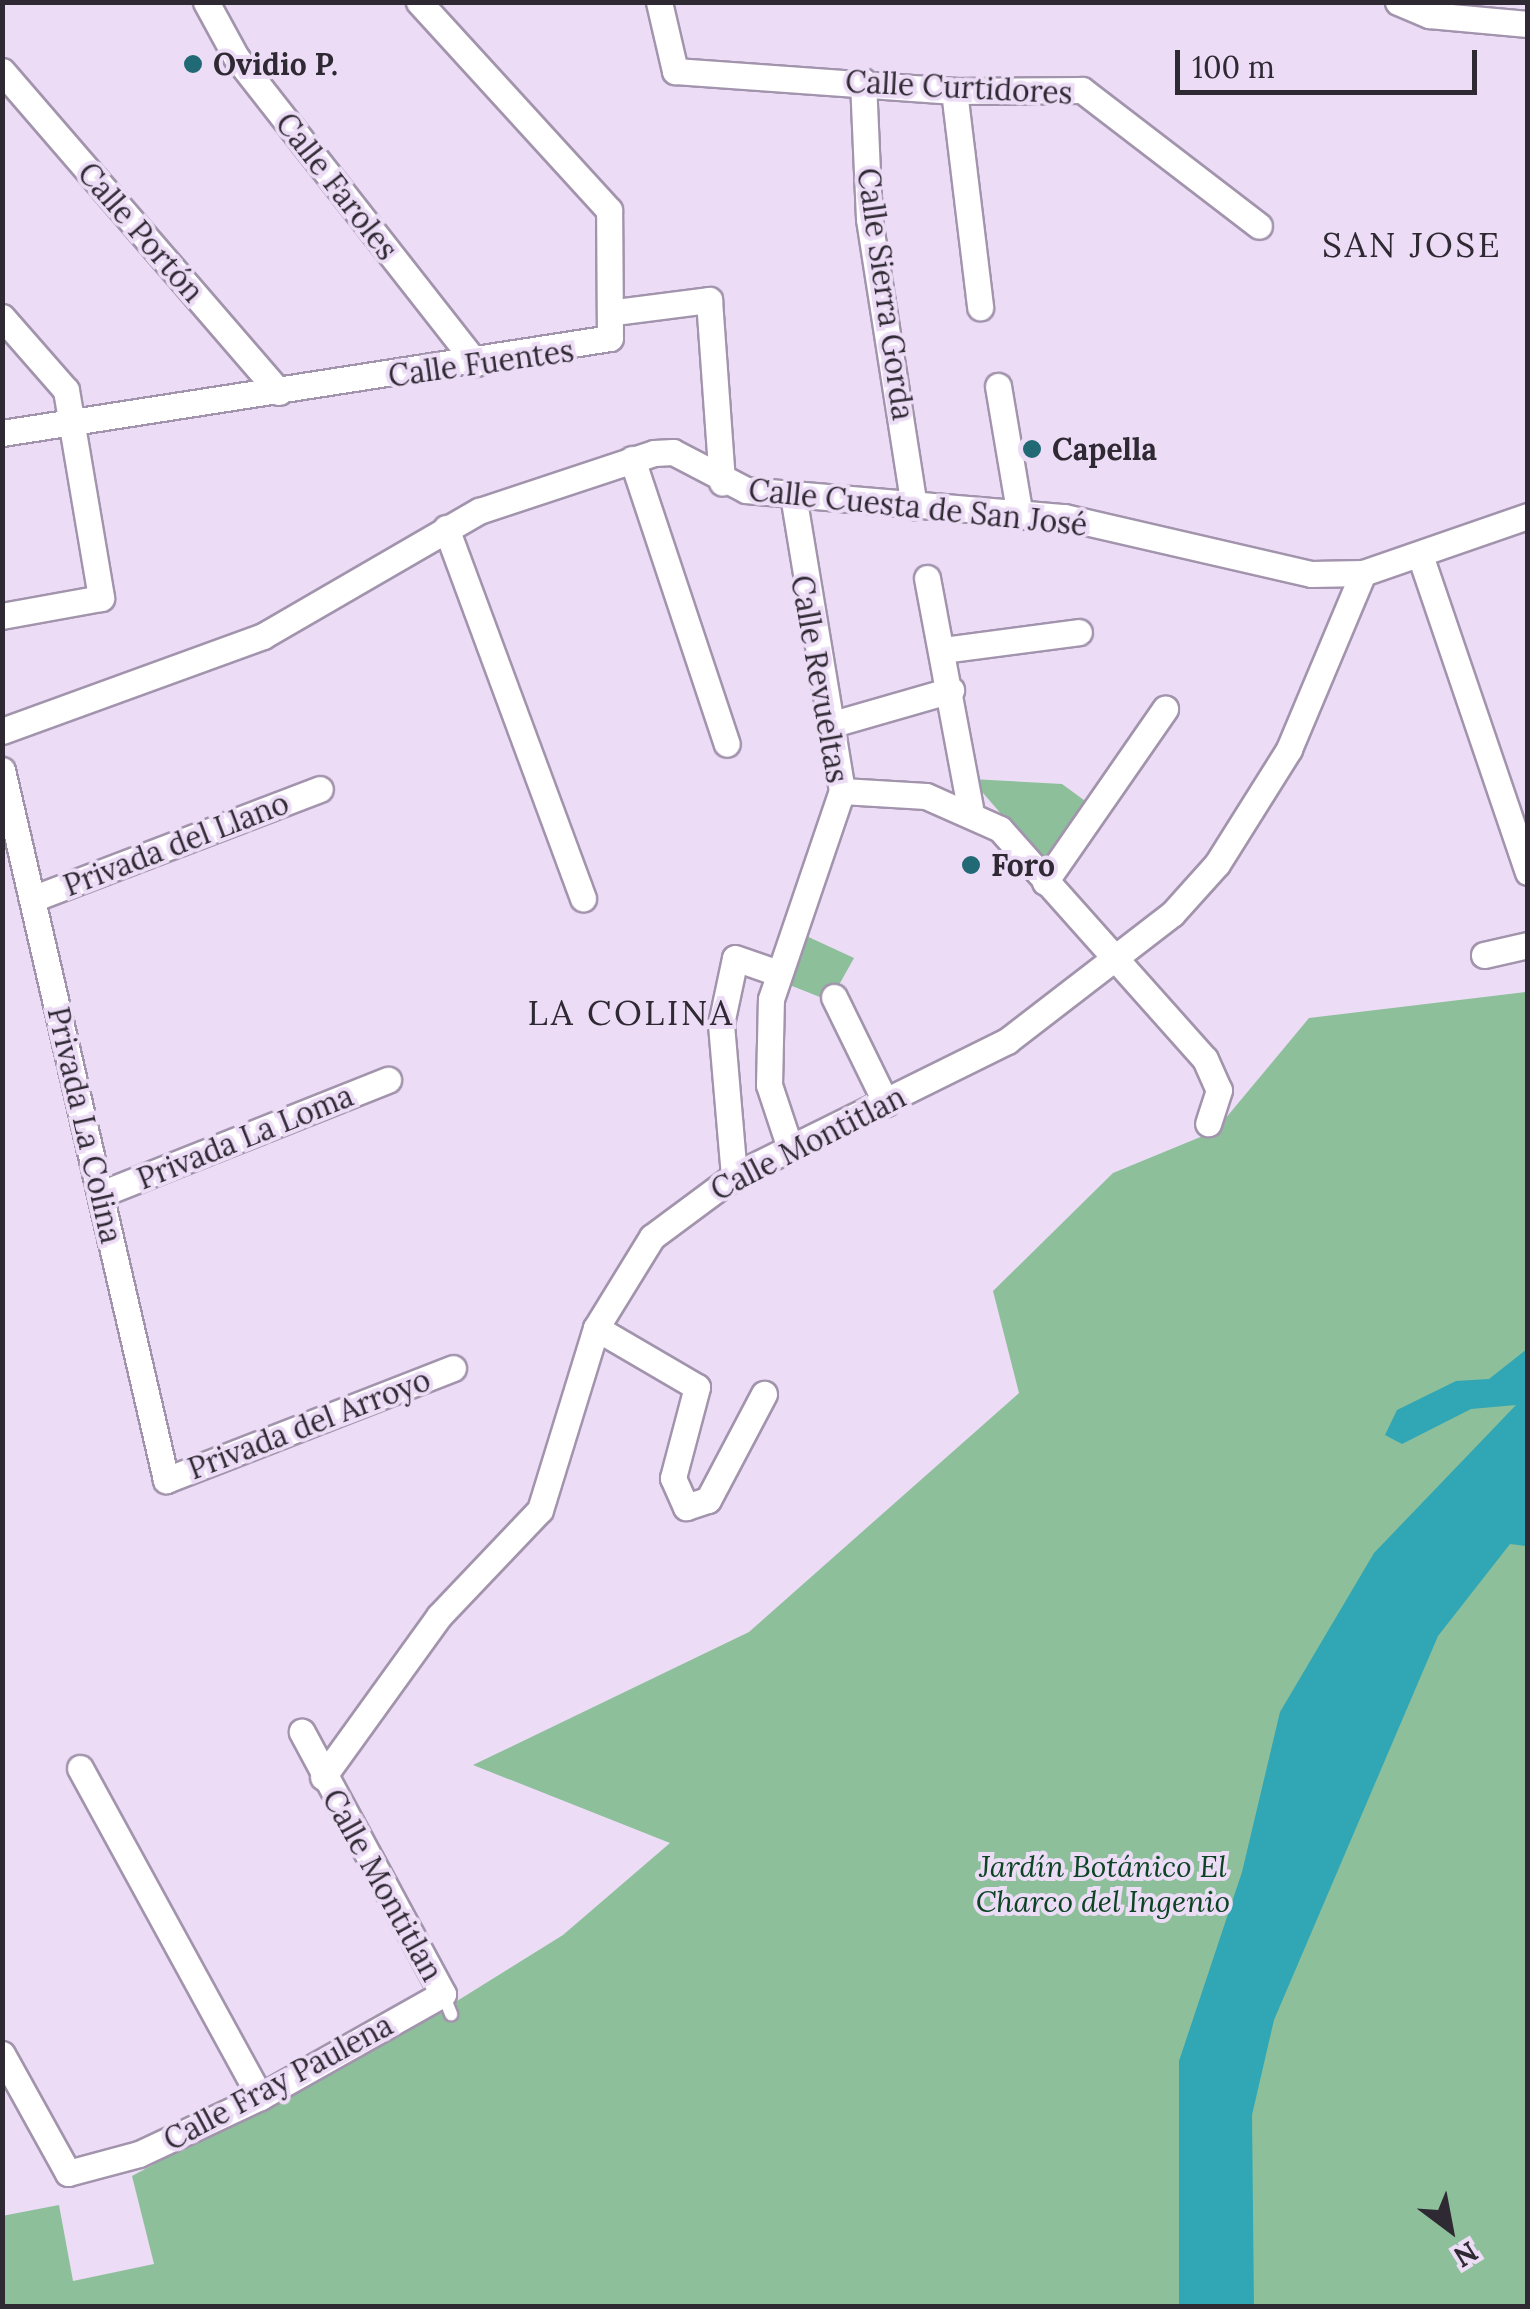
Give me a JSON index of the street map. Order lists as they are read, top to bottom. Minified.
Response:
{"streets":{"street":["Calle Curtidores","Calle Faroles","Calle Portón","Calle Sierra Gorda","Calle Fuentes","Calle Cuesta de San José","Calle Revueltas","Privada del Llano","Privada La Colina","Privada La Loma","Calle Montitlan","Privada del Arroyo","Calle Fray Paulena"]},"crossings":[["Calle Curtidores","Calle Sierra Gorda"],["Calle Faroles","Calle Fuentes"],["Calle Portón","Calle Fuentes"],["Calle Sierra Gorda","Calle Cuesta de San José"],["Calle Cuesta de San José","Calle Revueltas"],["Calle Cuesta de San José","Calle Montitlan"],["Calle Revueltas","Calle Montitlan"],["Privada del Llano","Privada La Colina"],["Privada La Colina","Privada La Loma"],["Privada La Colina","Privada del Arroyo"],["Calle Montitlan","Calle Fray Paulena"]],"districts":["SAN JOSE","LA COLINA"],"parks":["Jardín Botánico El Charco del Ingenio"],"places":["Ovidio P.","Capella","Foro"],"scale_bar":"100 m","north":"bottom right"}
